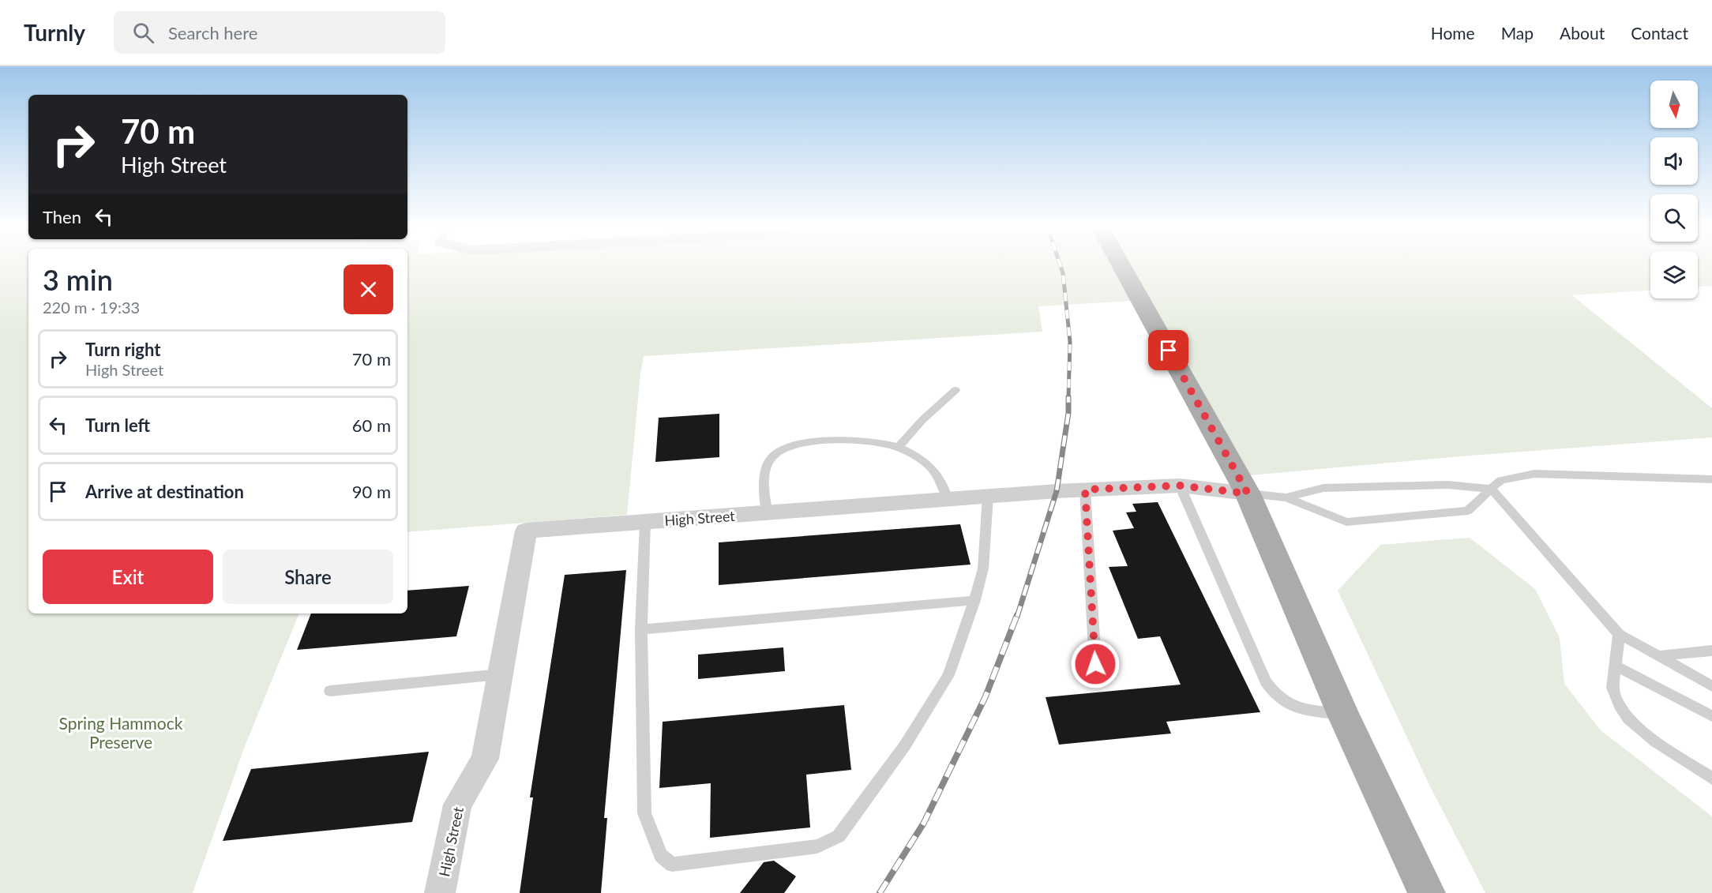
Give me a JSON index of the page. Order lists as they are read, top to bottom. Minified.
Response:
{"streets":{"street":["High Street"]},"parks":["Spring Hammock Preserve"],"north":"bottom","page":{"header":"Turnly","search":"Search here","nav":["Home","Map","About","Contact"],"turn":["70 m","High Street"],"then":"Then","heading":["3 min","220 m · 19:33"],"list":[{"name":"Turn right","note":"High Street","value":"70 m"},{"name":"Turn left","value":"60 m"},{"name":"Arrive at destination","value":"90 m"}],"buttons":["Exit","Share"]}}
